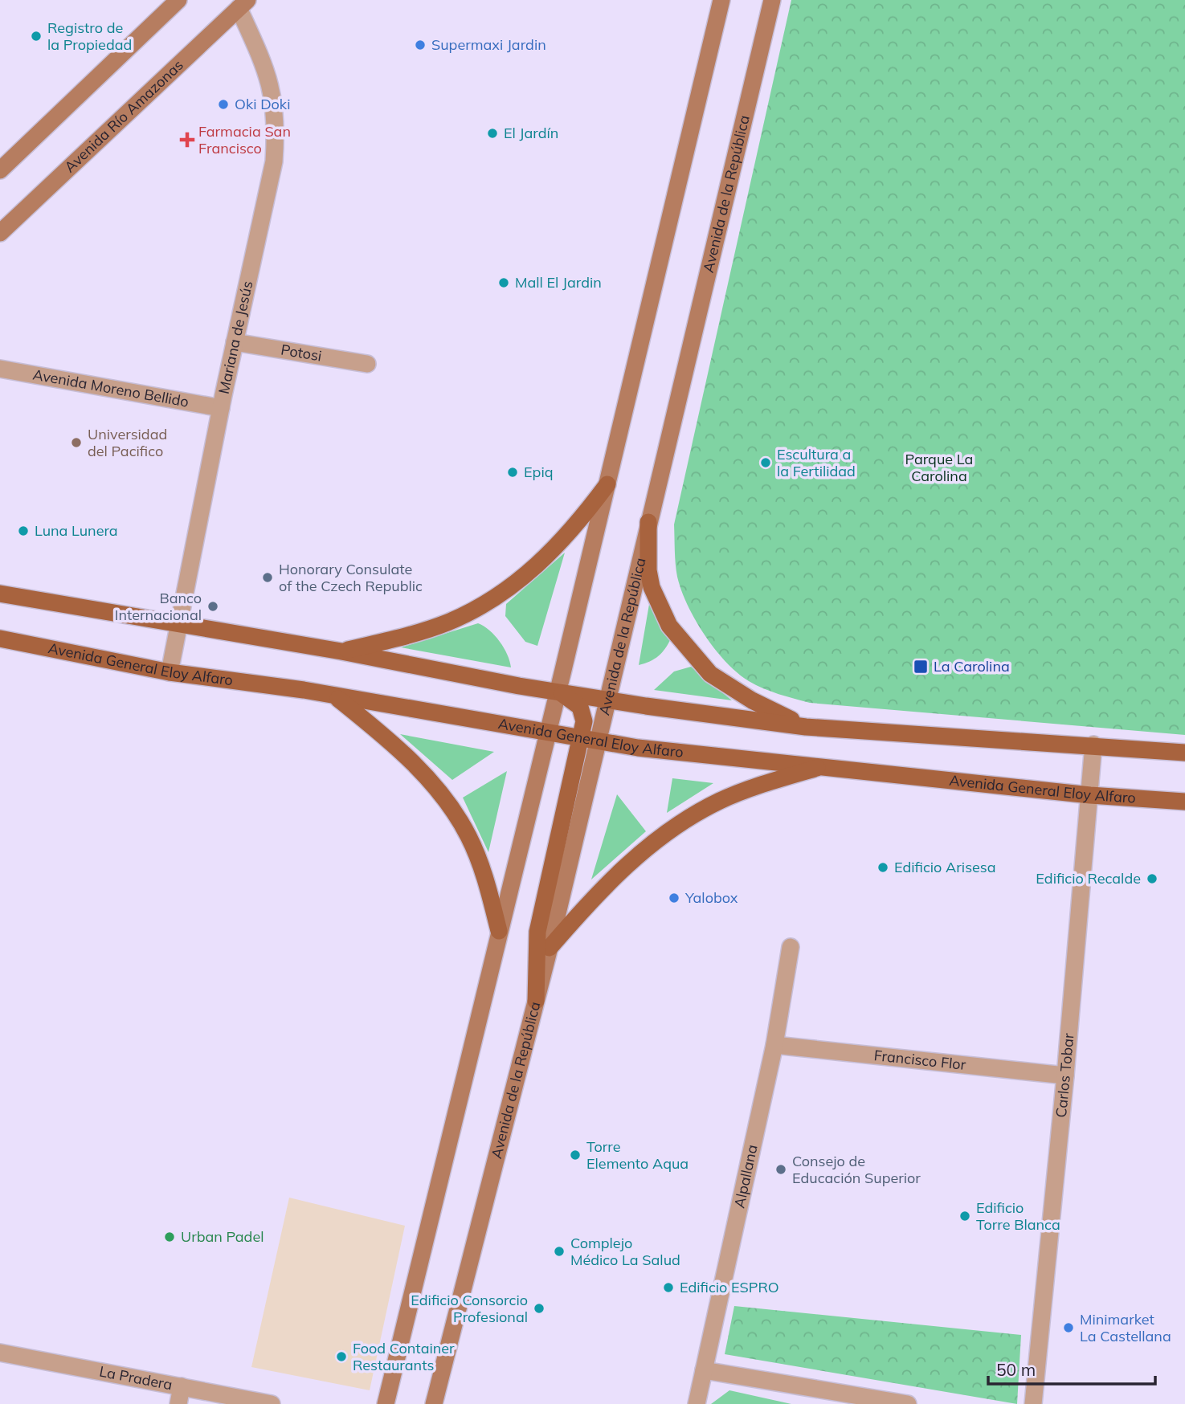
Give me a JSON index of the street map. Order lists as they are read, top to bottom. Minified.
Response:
{"streets":{"main road":["Avenida Río Amazonas","Avenida de la República","Avenida General Eloy Alfaro"],"street":["Mariana de Jesús","Potosi","Avenida Moreno Bellido","Francisco Flor","Carlos Tobar","Alpallana","La Pradera"]},"crossings":[["Avenida Río Amazonas","Mariana de Jesús"],["Avenida de la República","Avenida General Eloy Alfaro"],["Mariana de Jesús","Potosi"],["Mariana de Jesús","Avenida Moreno Bellido"],["Mariana de Jesús","Avenida General Eloy Alfaro"],["Avenida General Eloy Alfaro","Carlos Tobar"],["Francisco Flor","Carlos Tobar"],["Francisco Flor","Alpallana"]],"parks":["Parque La Carolina"],"places":{"other":["Registro de la Propiedad","Supermaxi Jardin","Oki Doki","El Jardín","Mall El Jardin","Universidad del Pacifico","Escultura a la Fertilidad","Epiq","Luna Lunera","Honorary Consulate of the Czech Republic","Banco Internacional","Edificio Arisesa","Edificio Recalde","Yalobox","Torre Elemento Aqua","Consejo de Educación Superior","Edificio Torre Blanca","Urban Padel","Complejo Médico La Salud","Edificio ESPRO","Edificio Consorcio Profesional","Minimarket La Castellana","Food Container Restaurants"],"health":["Farmacia San Francisco"],"transit":["La Carolina"]},"scale_bar":"50 m"}
